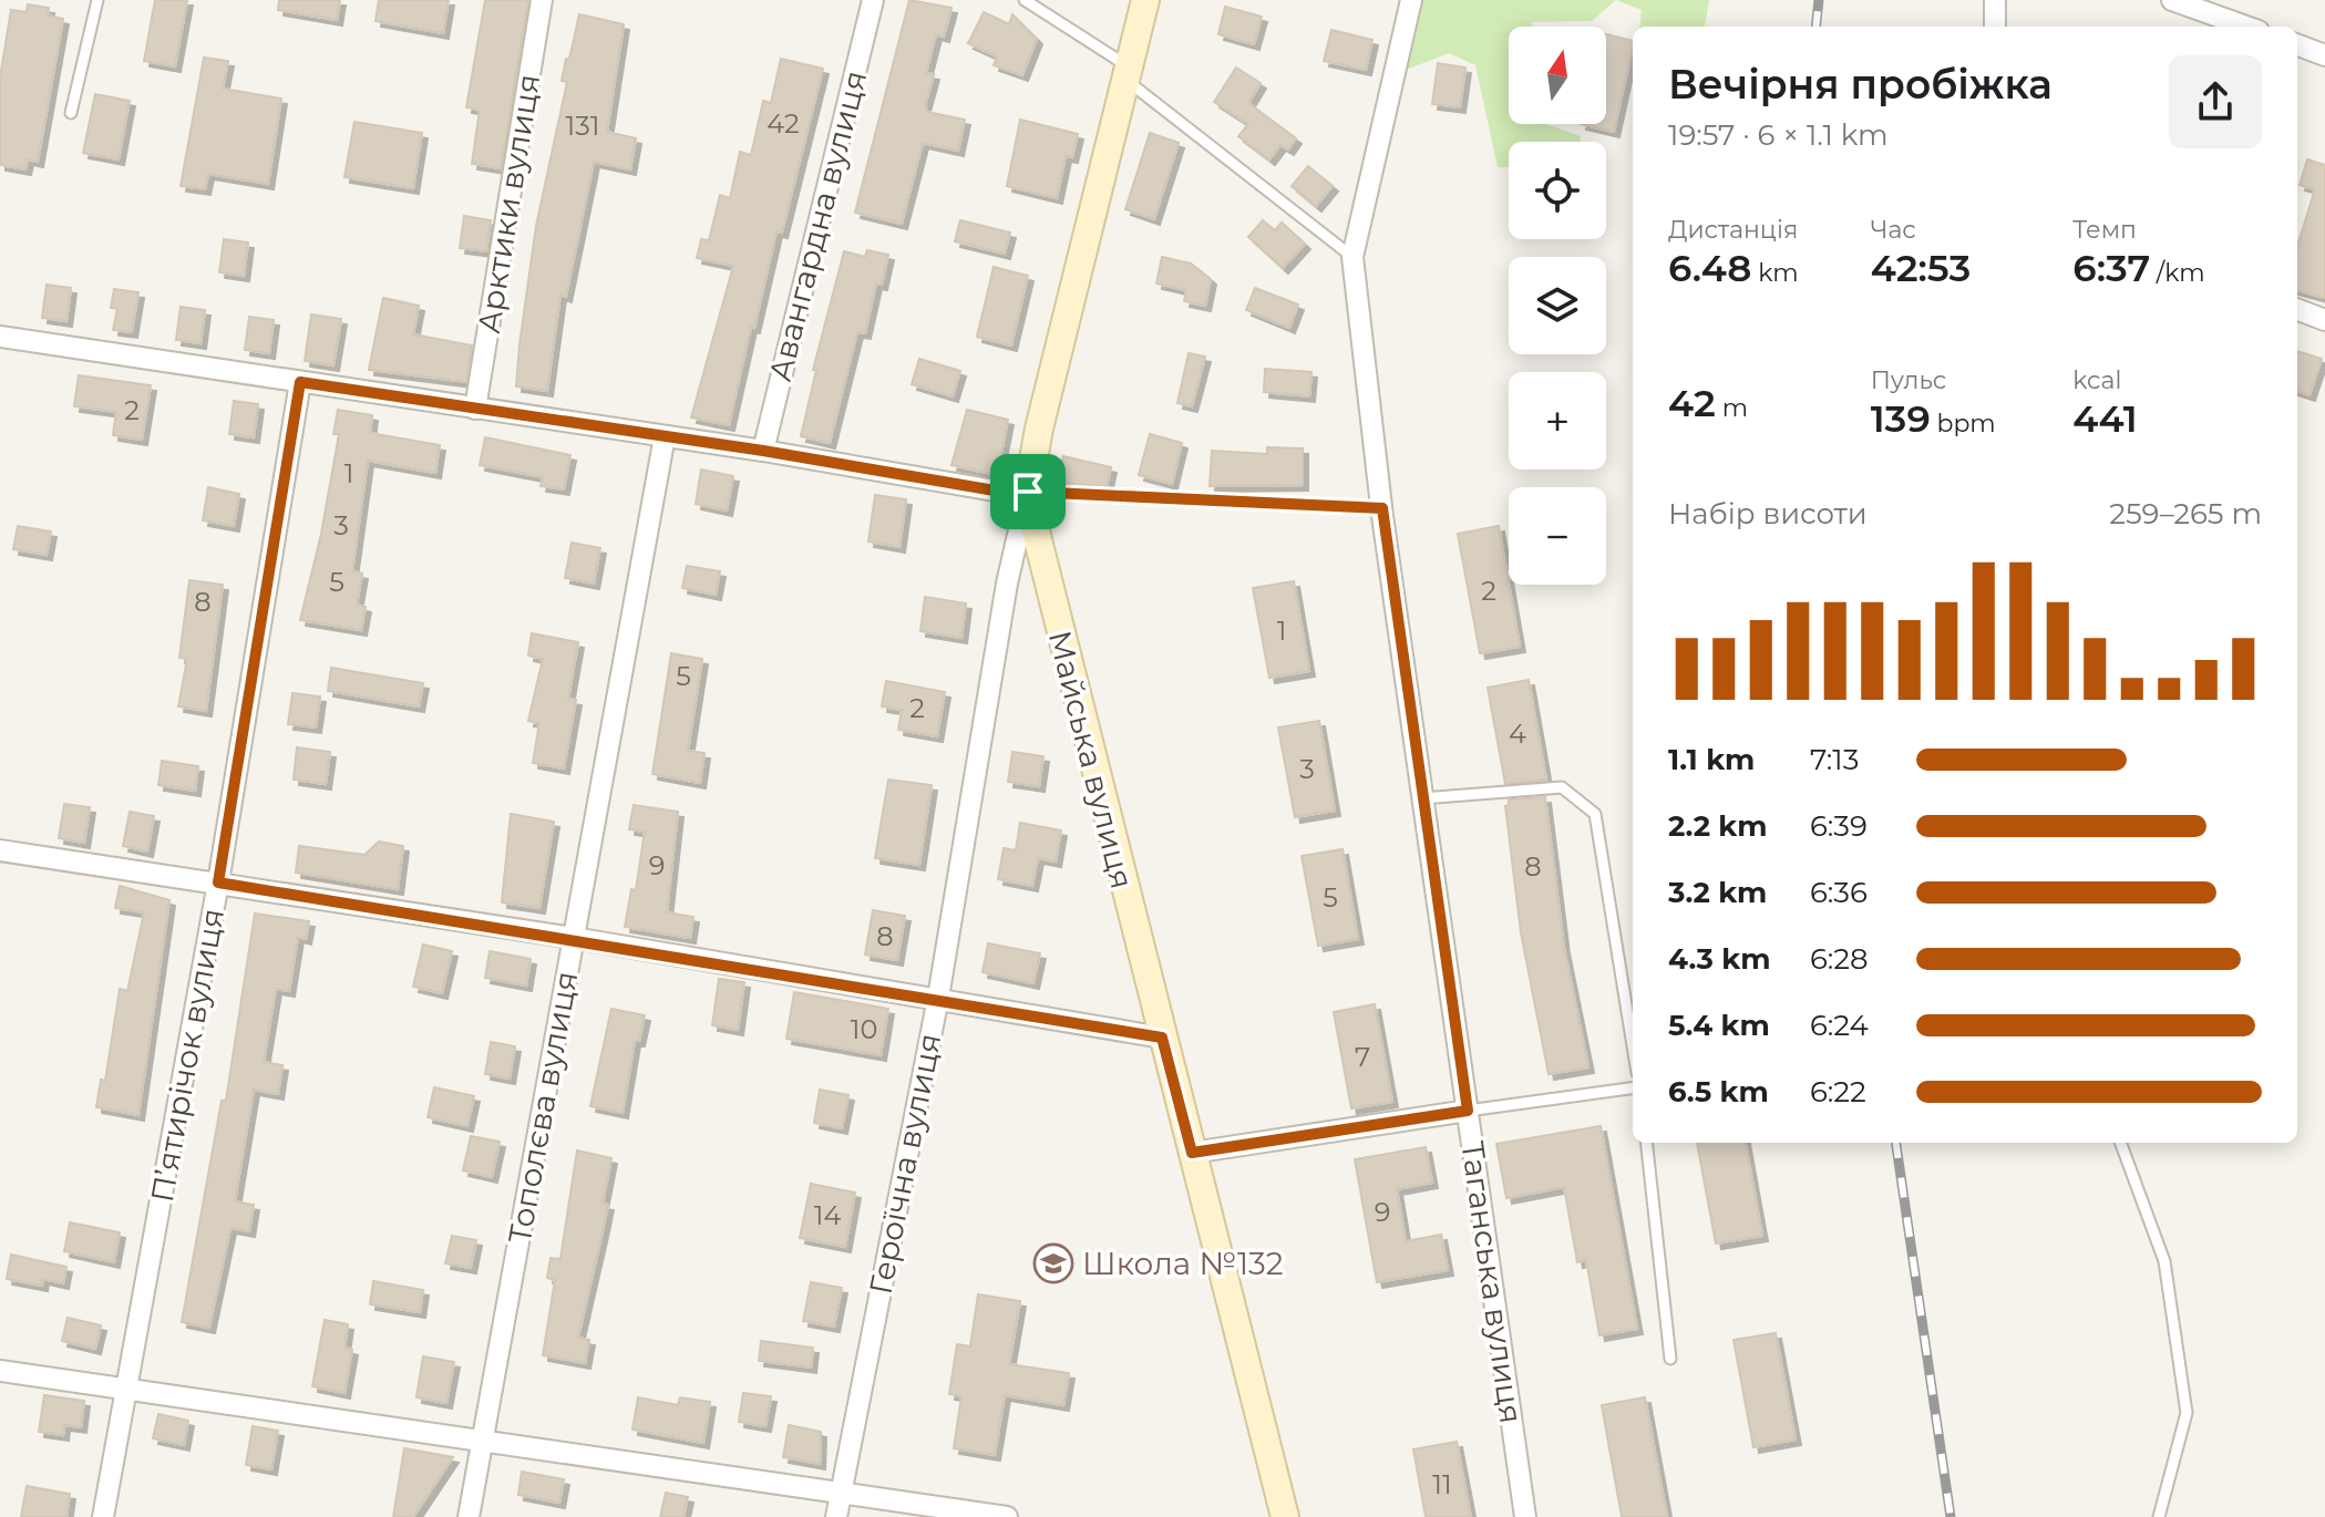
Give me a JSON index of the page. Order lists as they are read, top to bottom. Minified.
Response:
{"streets":{"street":["Арктики вулиця","Авангардна вулиця","Майська вулиця","П’ятирічок вулиця","Тополєва вулиця","Героїчна вулиця","Таганська вулиця"]},"crossings":[["Майська вулиця","Героїчна вулиця"]],"places":{"school or university":["Школа №132"]},"house_numbers":["42","131","2","1","3","5","2","8","1","5","2","4","3","9","8","5","8","10","7","9","14","11"],"north":"top","page":{"map_buttons":["+","−"],"heading":["Вечірня пробіжка","19:57 · 6 × 1.1 km"],"stats":[["Дистанція","6.48 km"],["Час","42:53"],["Темп","6:37 /km"],["42 m"],["Пульс","139 bpm"],["kcal","441"]],"chart":["Набір висоти","259–265 m"],"list":[{"name":"1.1 km","note":"7:13"},{"name":"2.2 km","note":"6:39"},{"name":"3.2 km","note":"6:36"},{"name":"4.3 km","note":"6:28"},{"name":"5.4 km","note":"6:24"},{"name":"6.5 km","note":"6:22"}]}}
